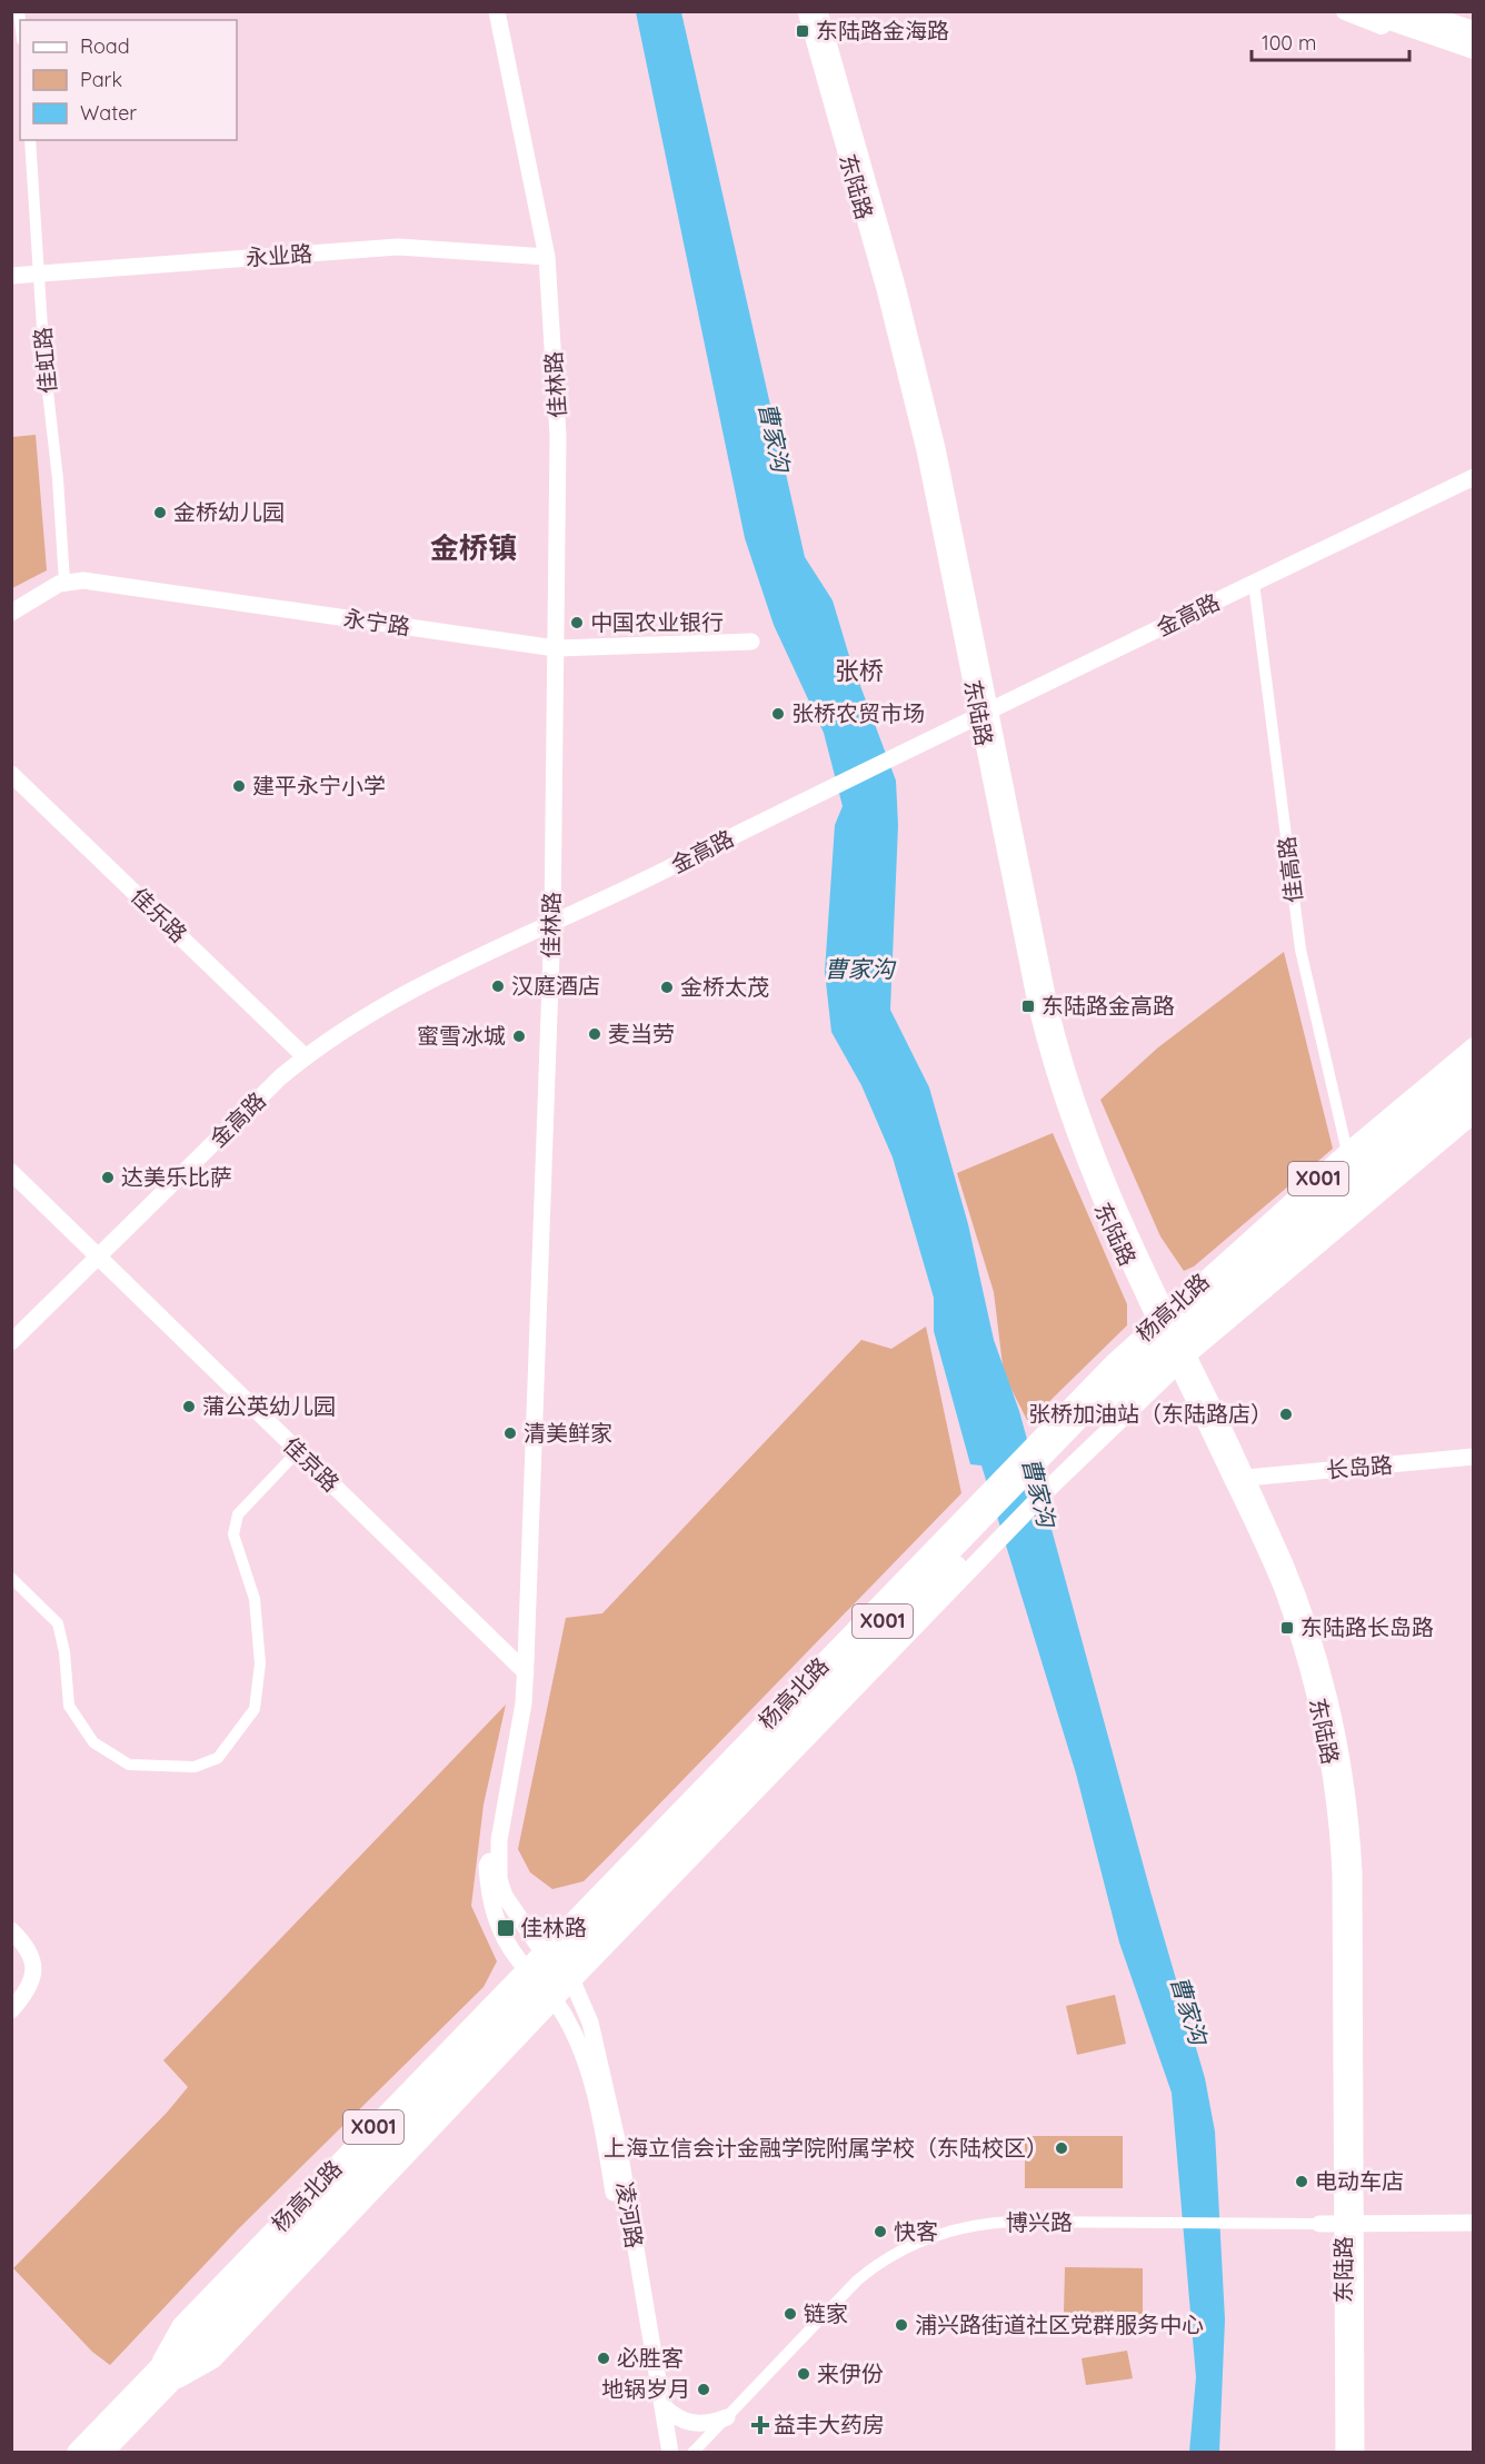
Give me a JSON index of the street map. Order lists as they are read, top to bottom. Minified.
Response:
{"streets":{"highway":["X001","杨高北路"],"street":["东陆路","永业路","佳虹路","佳林路","金高路","永宁路","佳高路","佳乐路","佳京路","长岛路","凌河路","博兴路"]},"crossings":[["东陆路","金高路"],["东陆路","杨高北路"],["东陆路","长岛路"],["东陆路","博兴路"],["永业路","佳虹路"],["永业路","佳林路"],["佳虹路","永宁路"],["佳林路","金高路"],["佳林路","永宁路"],["佳林路","杨高北路"],["佳林路","佳京路"],["佳林路","凌河路"],["金高路","佳高路"],["金高路","佳乐路"],["金高路","佳京路"],["佳高路","杨高北路"],["杨高北路","凌河路"]],"districts":["金桥镇","张桥"],"water":["曹家沟"],"places":{"transit":["东陆路金海路","东陆路金高路","东陆路长岛路","佳林路"],"other":["金桥幼儿园","中国农业银行","张桥农贸市场","建平永宁小学","汉庭酒店","金桥太茂","麦当劳","蜜雪冰城","达美乐比萨","蒲公英幼儿园","张桥加油站（东陆路店）","清美鲜家","上海立信会计金融学院附属学校（东陆校区）","电动车店","快客","链家","浦兴路街道社区党群服务中心","必胜客","来伊份","地锅岁月"],"health":["益丰大药房"]},"legend":["Road","Park","Water"],"scale_bar":"100 m"}
